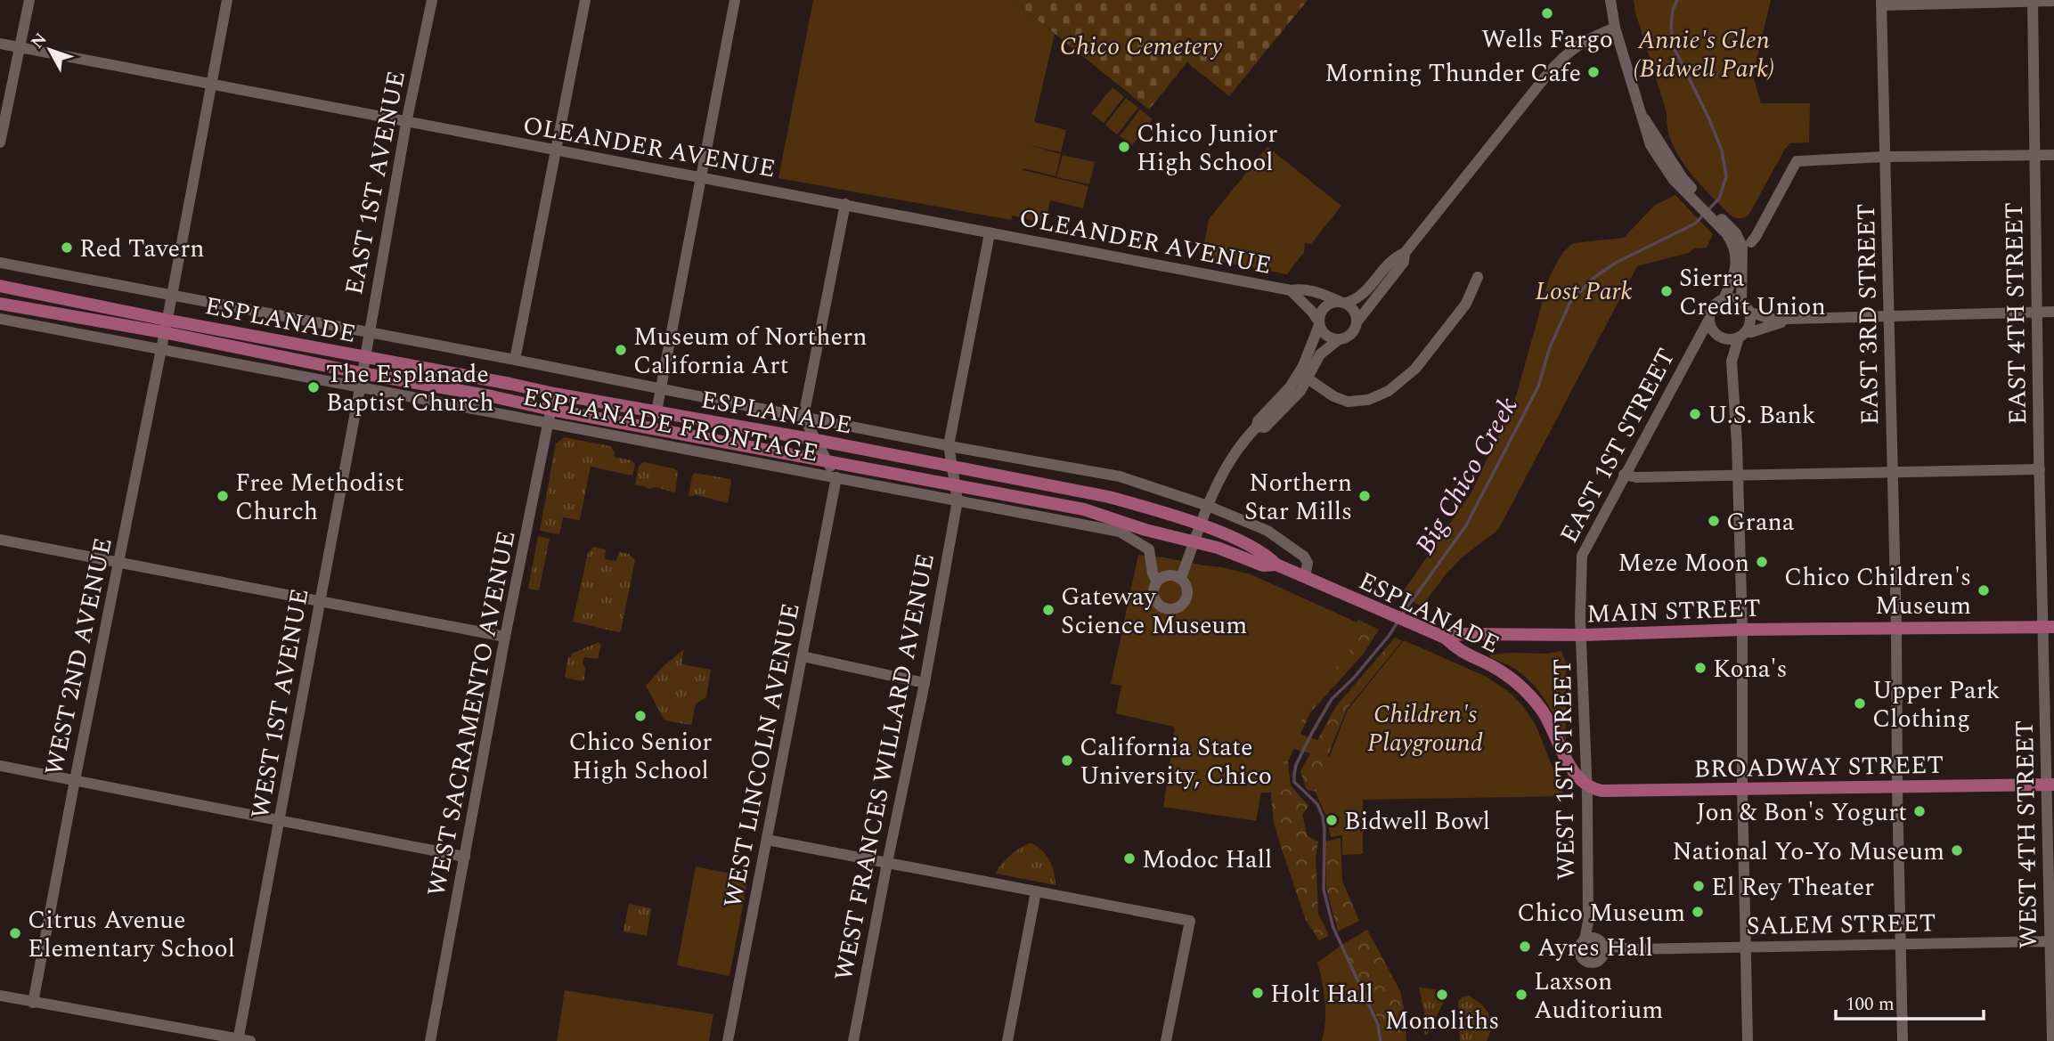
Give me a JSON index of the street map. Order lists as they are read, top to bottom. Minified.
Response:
{"streets":{"main road":["ESPLANADE","MAIN STREET","BROADWAY STREET"],"street":["OLEANDER AVENUE","EAST 1ST AVENUE","EAST 4TH STREET","EAST 3RD STREET","ESPLANADE FRONTAGE","EAST 1ST STREET","WEST 2ND AVENUE","WEST 1ST AVENUE","WEST SACRAMENTO AVENUE","WEST LINCOLN AVENUE","WEST FRANCES WILLARD AVENUE","WEST 1ST STREET","WEST 4TH STREET","SALEM STREET"]},"crossings":[["OLEANDER AVENUE","EAST 1ST AVENUE"],["OLEANDER AVENUE","WEST 2ND AVENUE"],["EAST 1ST AVENUE","ESPLANADE"],["EAST 1ST AVENUE","ESPLANADE FRONTAGE"],["EAST 1ST AVENUE","WEST 1ST AVENUE"],["EAST 4TH STREET","MAIN STREET"],["EAST 4TH STREET","WEST 4TH STREET"],["EAST 3RD STREET","MAIN STREET"],["EAST 3RD STREET","BROADWAY STREET"],["EAST 3RD STREET","SALEM STREET"],["ESPLANADE","ESPLANADE FRONTAGE"],["ESPLANADE","MAIN STREET"],["ESPLANADE","WEST 2ND AVENUE"],["ESPLANADE","WEST 1ST AVENUE"],["ESPLANADE","WEST SACRAMENTO AVENUE"],["ESPLANADE","BROADWAY STREET"],["ESPLANADE","WEST FRANCES WILLARD AVENUE"],["ESPLANADE","WEST 1ST STREET"],["ESPLANADE FRONTAGE","WEST 2ND AVENUE"],["ESPLANADE FRONTAGE","WEST 1ST AVENUE"],["ESPLANADE FRONTAGE","WEST SACRAMENTO AVENUE"],["ESPLANADE FRONTAGE","WEST LINCOLN AVENUE"],["ESPLANADE FRONTAGE","WEST FRANCES WILLARD AVENUE"],["EAST 1ST STREET","MAIN STREET"],["EAST 1ST STREET","WEST 1ST STREET"],["MAIN STREET","WEST 1ST STREET"],["MAIN STREET","WEST 4TH STREET"],["BROADWAY STREET","WEST 1ST STREET"],["BROADWAY STREET","WEST 4TH STREET"],["WEST 1ST STREET","SALEM STREET"],["WEST 4TH STREET","SALEM STREET"]],"water":["Big Chico Creek"],"parks":["Annie's Glen (Bidwell Park)","Chico Cemetery","Lost Park","Children's Playground"],"places":["Wells Fargo","Morning Thunder Cafe","Chico Junior High School","Red Tavern","Sierra Credit Union","Museum of Northern California Art","The Esplanade Baptist Church","U.S. Bank","Free Methodist Church","Northern Star Mills","Grana","Meze Moon","Chico Children's Museum","Gateway Science Museum","Kona's","Upper Park Clothing","Chico Senior High School","California State University, Chico","Jon & Bon's Yogurt","Bidwell Bowl","National Yo-Yo Museum","Modoc Hall","El Rey Theater","Chico Museum","Citrus Avenue Elementary School","Ayres Hall","Holt Hall","Monoliths","Laxson Auditorium"],"scale_bar":"100 m","north":"top left"}
